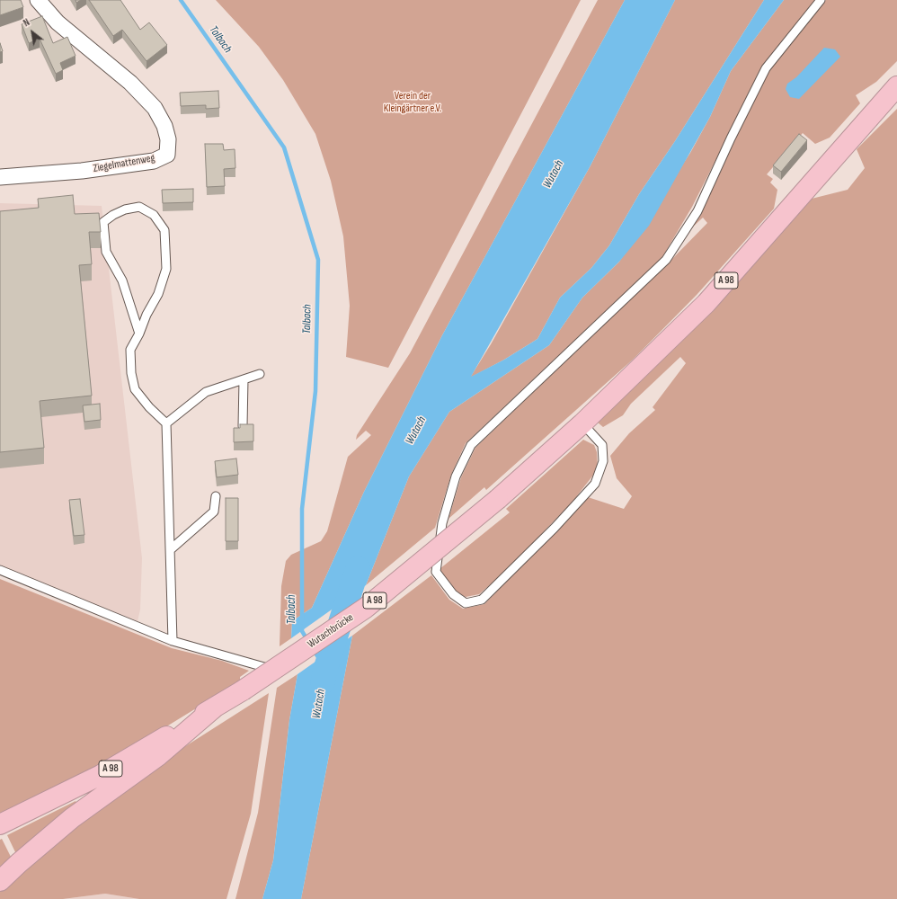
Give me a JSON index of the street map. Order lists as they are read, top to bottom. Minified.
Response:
{"streets":{"highway":["A 98","Wutachbrücke"],"street":["Ziegelmattenweg"]},"crossings":[["A 98","Wutachbrücke"]],"water":["Talbach","Wutach"],"parks":["Verein der Kleingärtner e.V."],"north":"top left"}
